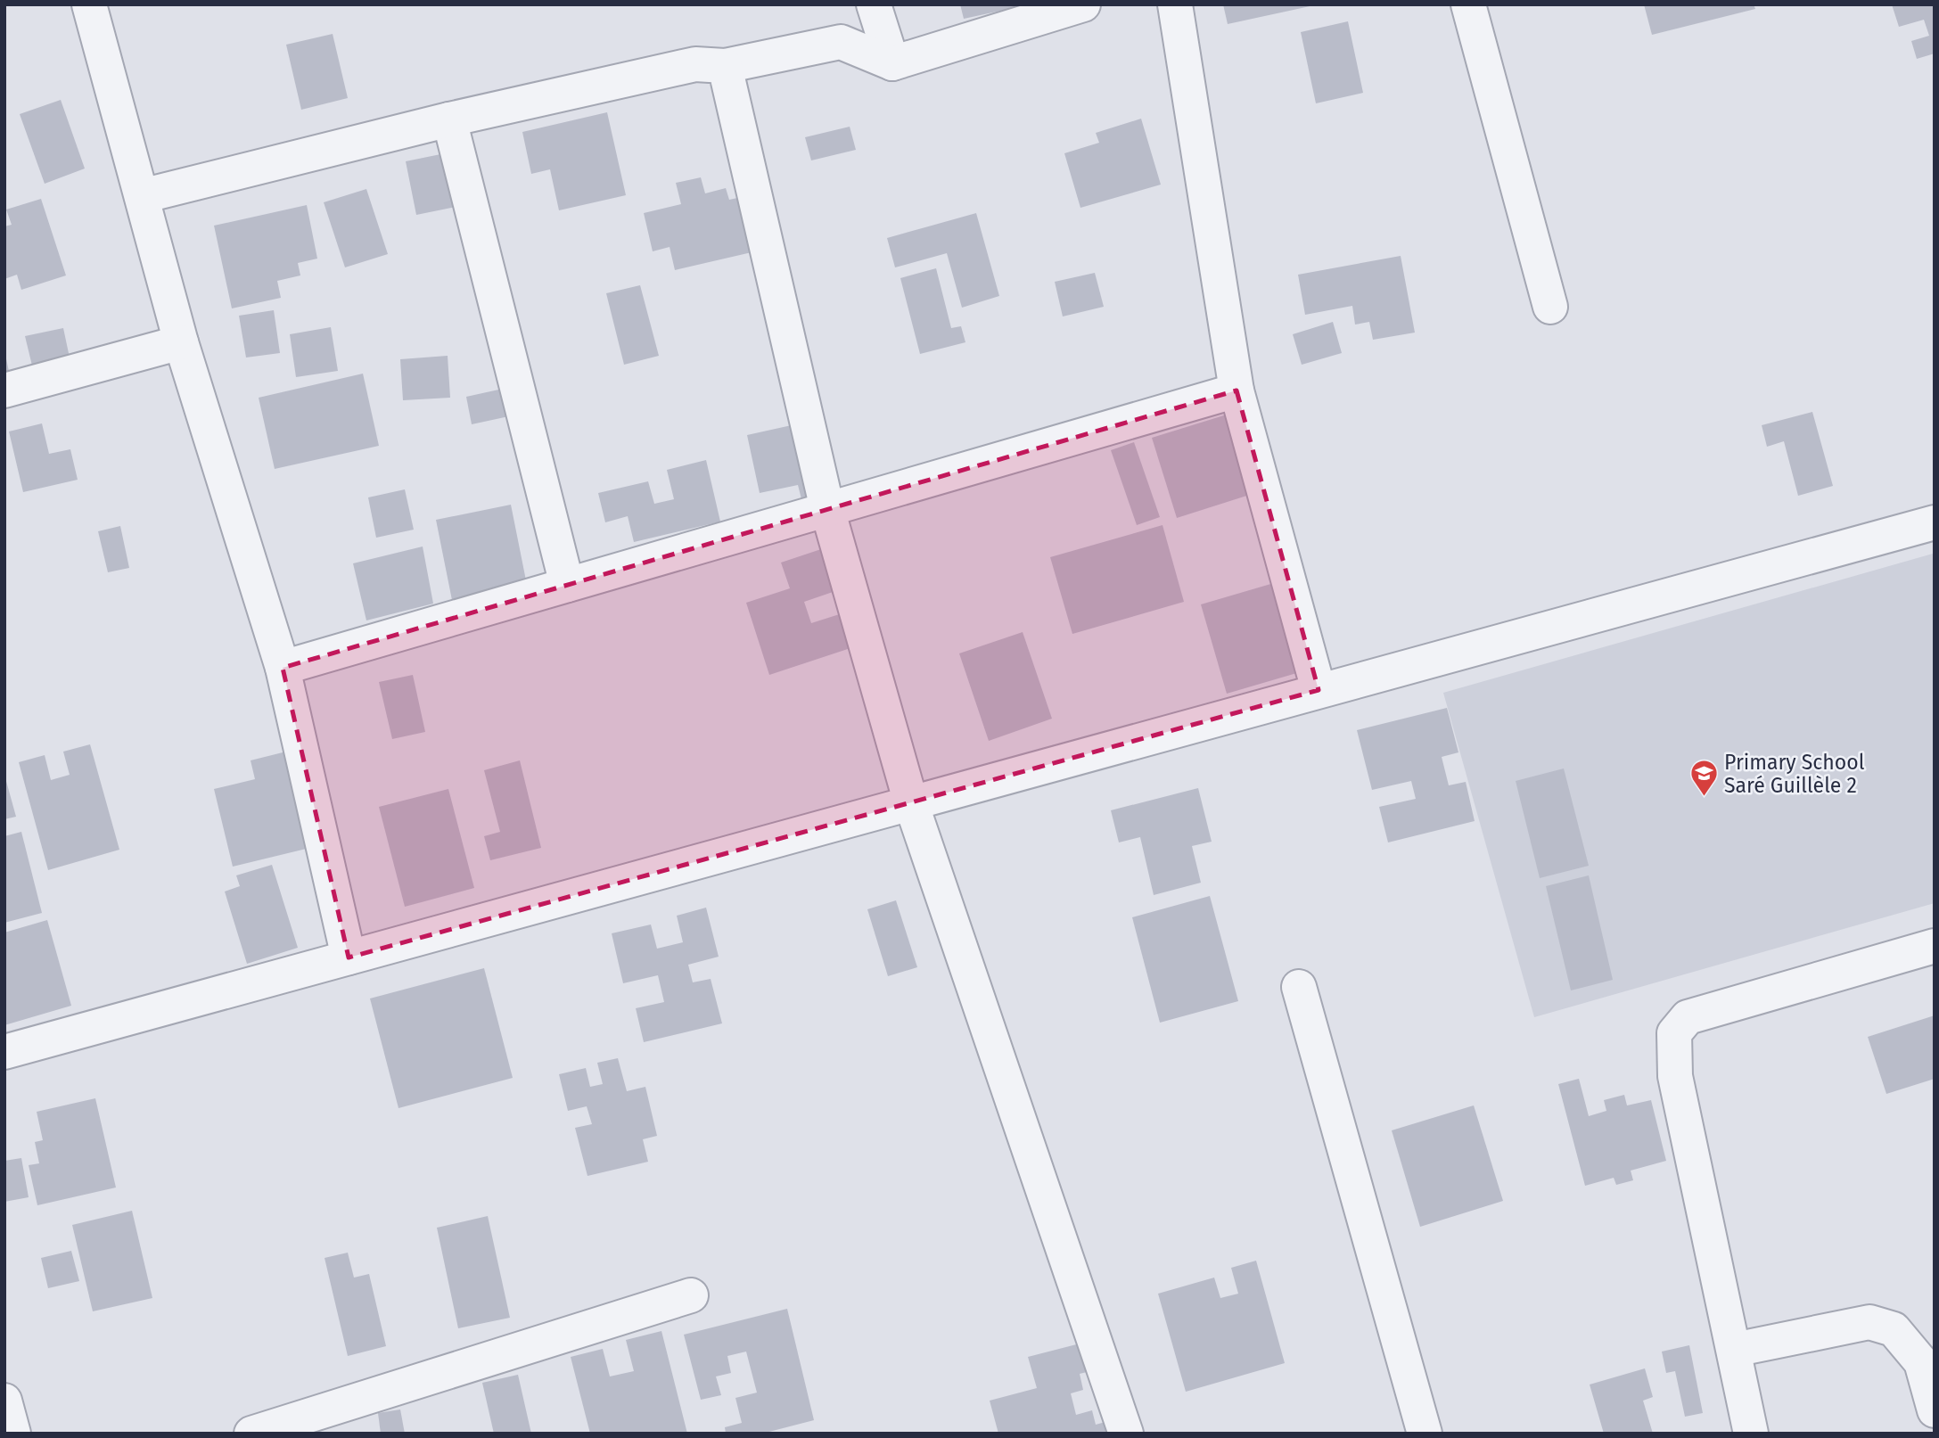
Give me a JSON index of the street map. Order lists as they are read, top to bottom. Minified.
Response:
{"places":{"school or university":["Primary School Saré Guillèle 2"]}}
